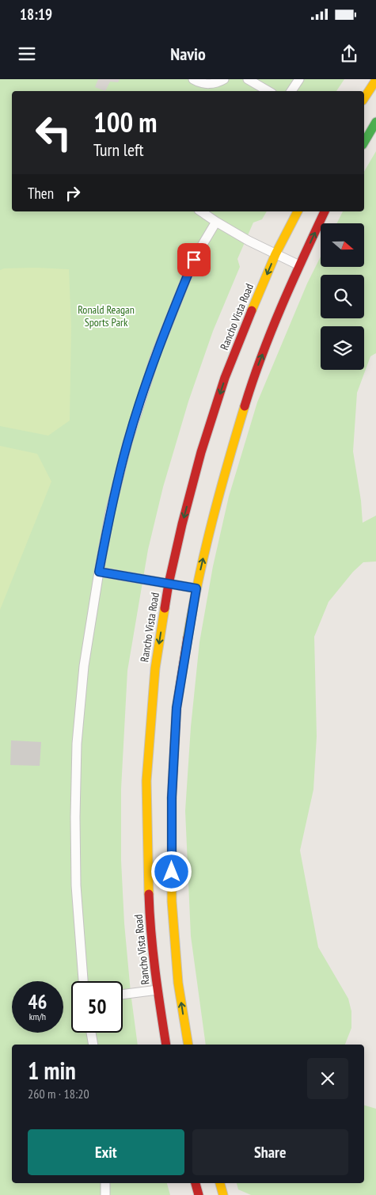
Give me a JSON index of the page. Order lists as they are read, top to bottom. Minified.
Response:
{"streets":{"main road":["Rancho Vista Road"]},"parks":["Ronald Reagan Sports Park"],"north":"right","page":{"status":"18:19","header":"Navio","turn":["100 m","Turn left"],"then":"Then","speed":"46 km/h","limit":"50","heading":["1 min","260 m · 18:20"],"buttons":["Exit","Share"]}}
